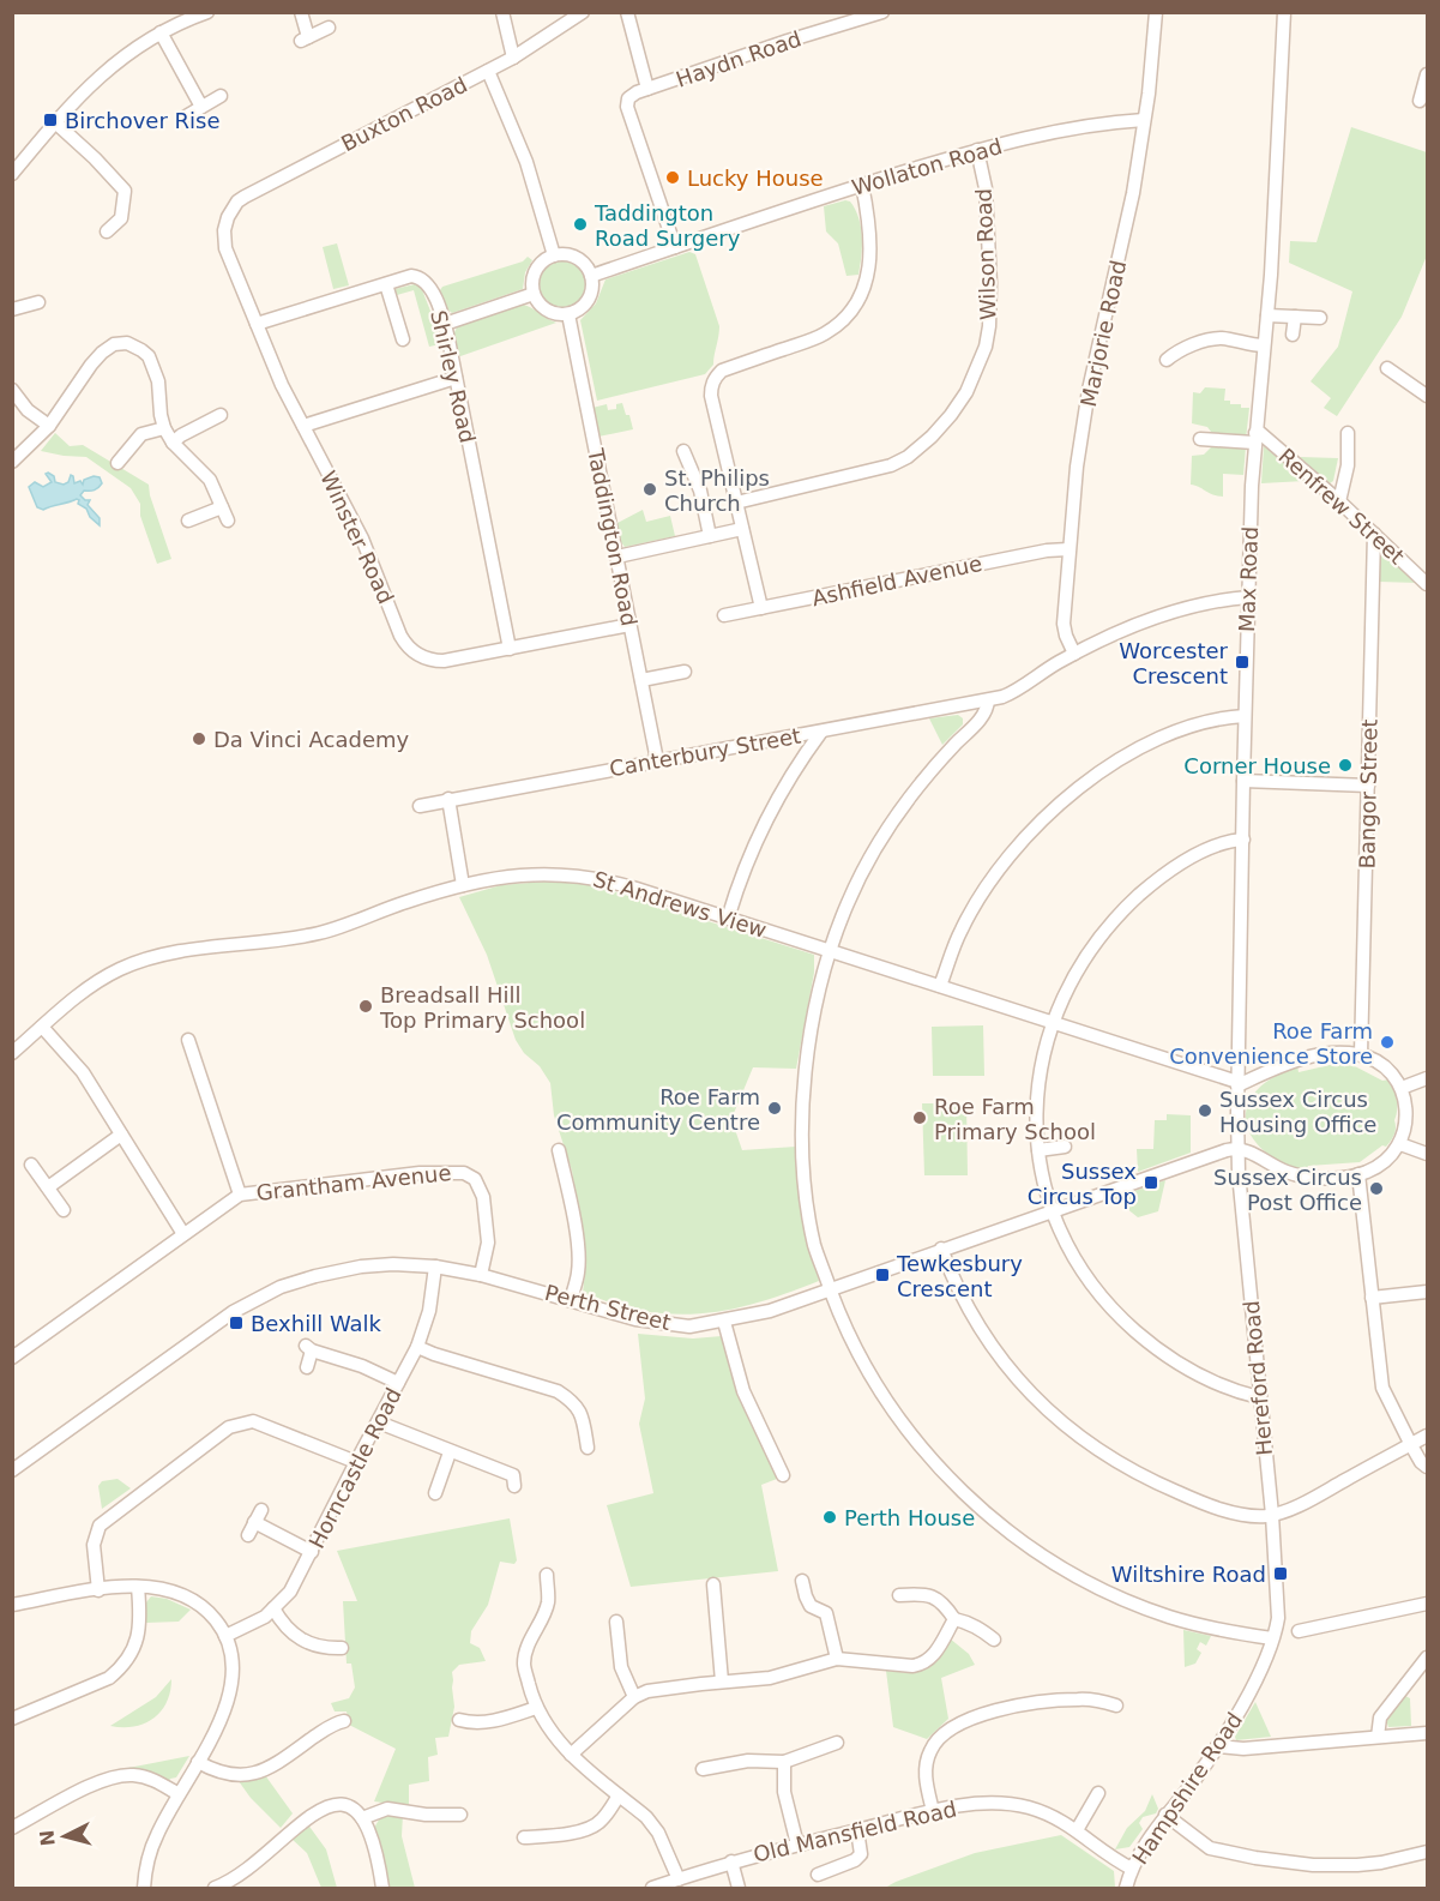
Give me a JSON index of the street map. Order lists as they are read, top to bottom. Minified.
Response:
{"streets":{"street":["Haydn Road","Buxton Road","Wollaton Road","Wilson Road","Marjorie Road","Shirley Road","Renfrew Street","Winster Road","Taddington Road","Max Road","Ashfield Avenue","Canterbury Street","Bangor Street","St Andrews View","Grantham Avenue","Perth Street","Hereford Road","Horncastle Road","Hampshire Road","Old Mansfield Road"]},"crossings":[["Buxton Road","Winster Road"],["Wollaton Road","Wilson Road"],["Wollaton Road","Marjorie Road"],["Wollaton Road","Taddington Road"],["Marjorie Road","Ashfield Avenue"],["Shirley Road","Winster Road"],["Renfrew Street","Max Road"],["Renfrew Street","Bangor Street"],["Winster Road","Taddington Road"],["Taddington Road","Canterbury Street"],["Max Road","Bangor Street"],["Max Road","St Andrews View"],["Max Road","Perth Street"],["Max Road","Hereford Road"],["Bangor Street","St Andrews View"],["Bangor Street","Perth Street"],["Bangor Street","Hereford Road"],["St Andrews View","Perth Street"],["St Andrews View","Hereford Road"],["Grantham Avenue","Perth Street"],["Perth Street","Hereford Road"],["Perth Street","Horncastle Road"],["Hereford Road","Hampshire Road"],["Hampshire Road","Old Mansfield Road"]],"places":{"transit":["Birchover Rise","Worcester Crescent","Sussex Circus Top","Tewkesbury Crescent","Bexhill Walk","Wiltshire Road"],"other":["Lucky House","Taddington Road Surgery","St. Philips Church","Da Vinci Academy","Corner House","Breadsall Hill Top Primary School","Roe Farm Convenience Store","Roe Farm Community Centre","Sussex Circus Housing Office","Roe Farm Primary School","Sussex Circus Post Office","Perth House"]},"north":"left"}
